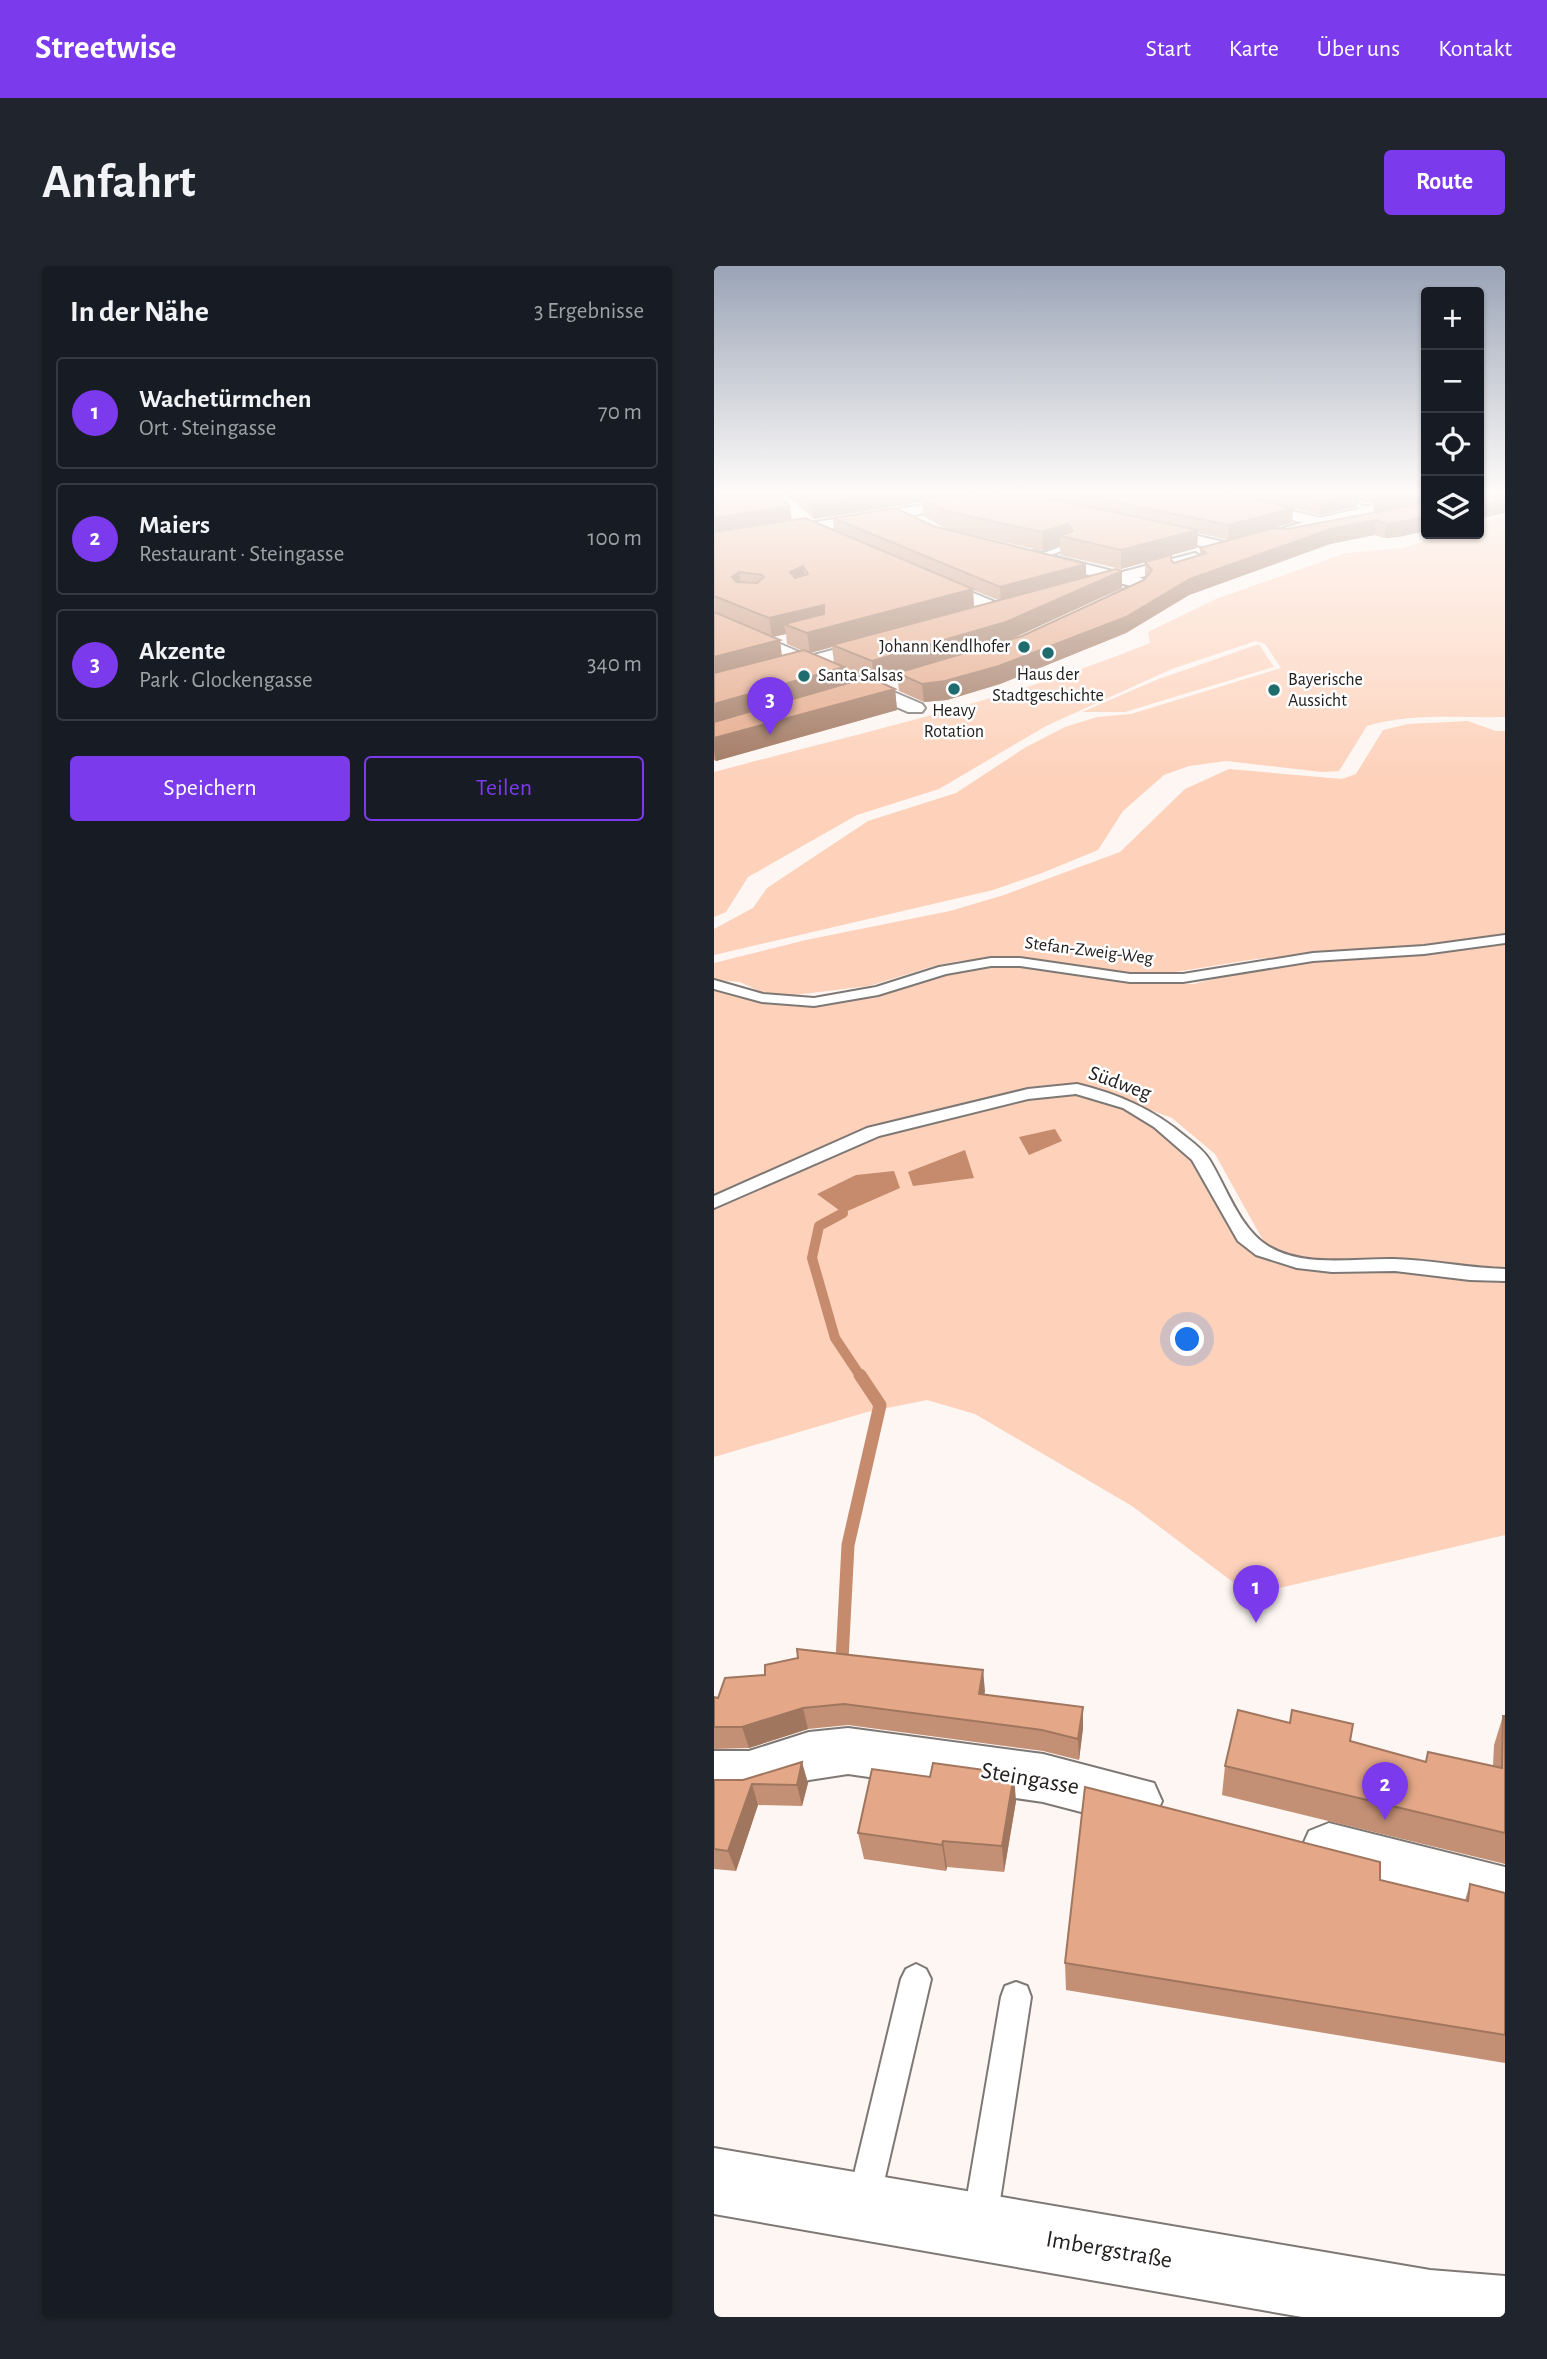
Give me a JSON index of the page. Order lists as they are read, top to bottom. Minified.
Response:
{"streets":{"street":["Steingasse","Imbergstraße"],"lane":["Stefan-Zweig-Weg","Südweg"]},"places":["Johann Kendlhofer","Haus der Stadtgeschichte","Santa Salsas","Heavy Rotation","Bayerische Aussicht"],"page":{"header":"Streetwise","nav":["Start","Karte","Über uns","Kontakt"],"buttons":["Route",["Speichern","Teilen"]],"title":"Anfahrt","heading":["In der Nähe","3 Ergebnisse"],"map_buttons":["+","−"],"list":[{"mark":"1","name":"Wachetürmchen","note":"Ort · Steingasse","value":"70 m"},{"mark":"2","name":"Maiers","note":"Restaurant · Steingasse","value":"100 m"},{"mark":"3","name":"Akzente","note":"Park · Glockengasse","value":"340 m"}],"pins":["3","1","2"]}}
